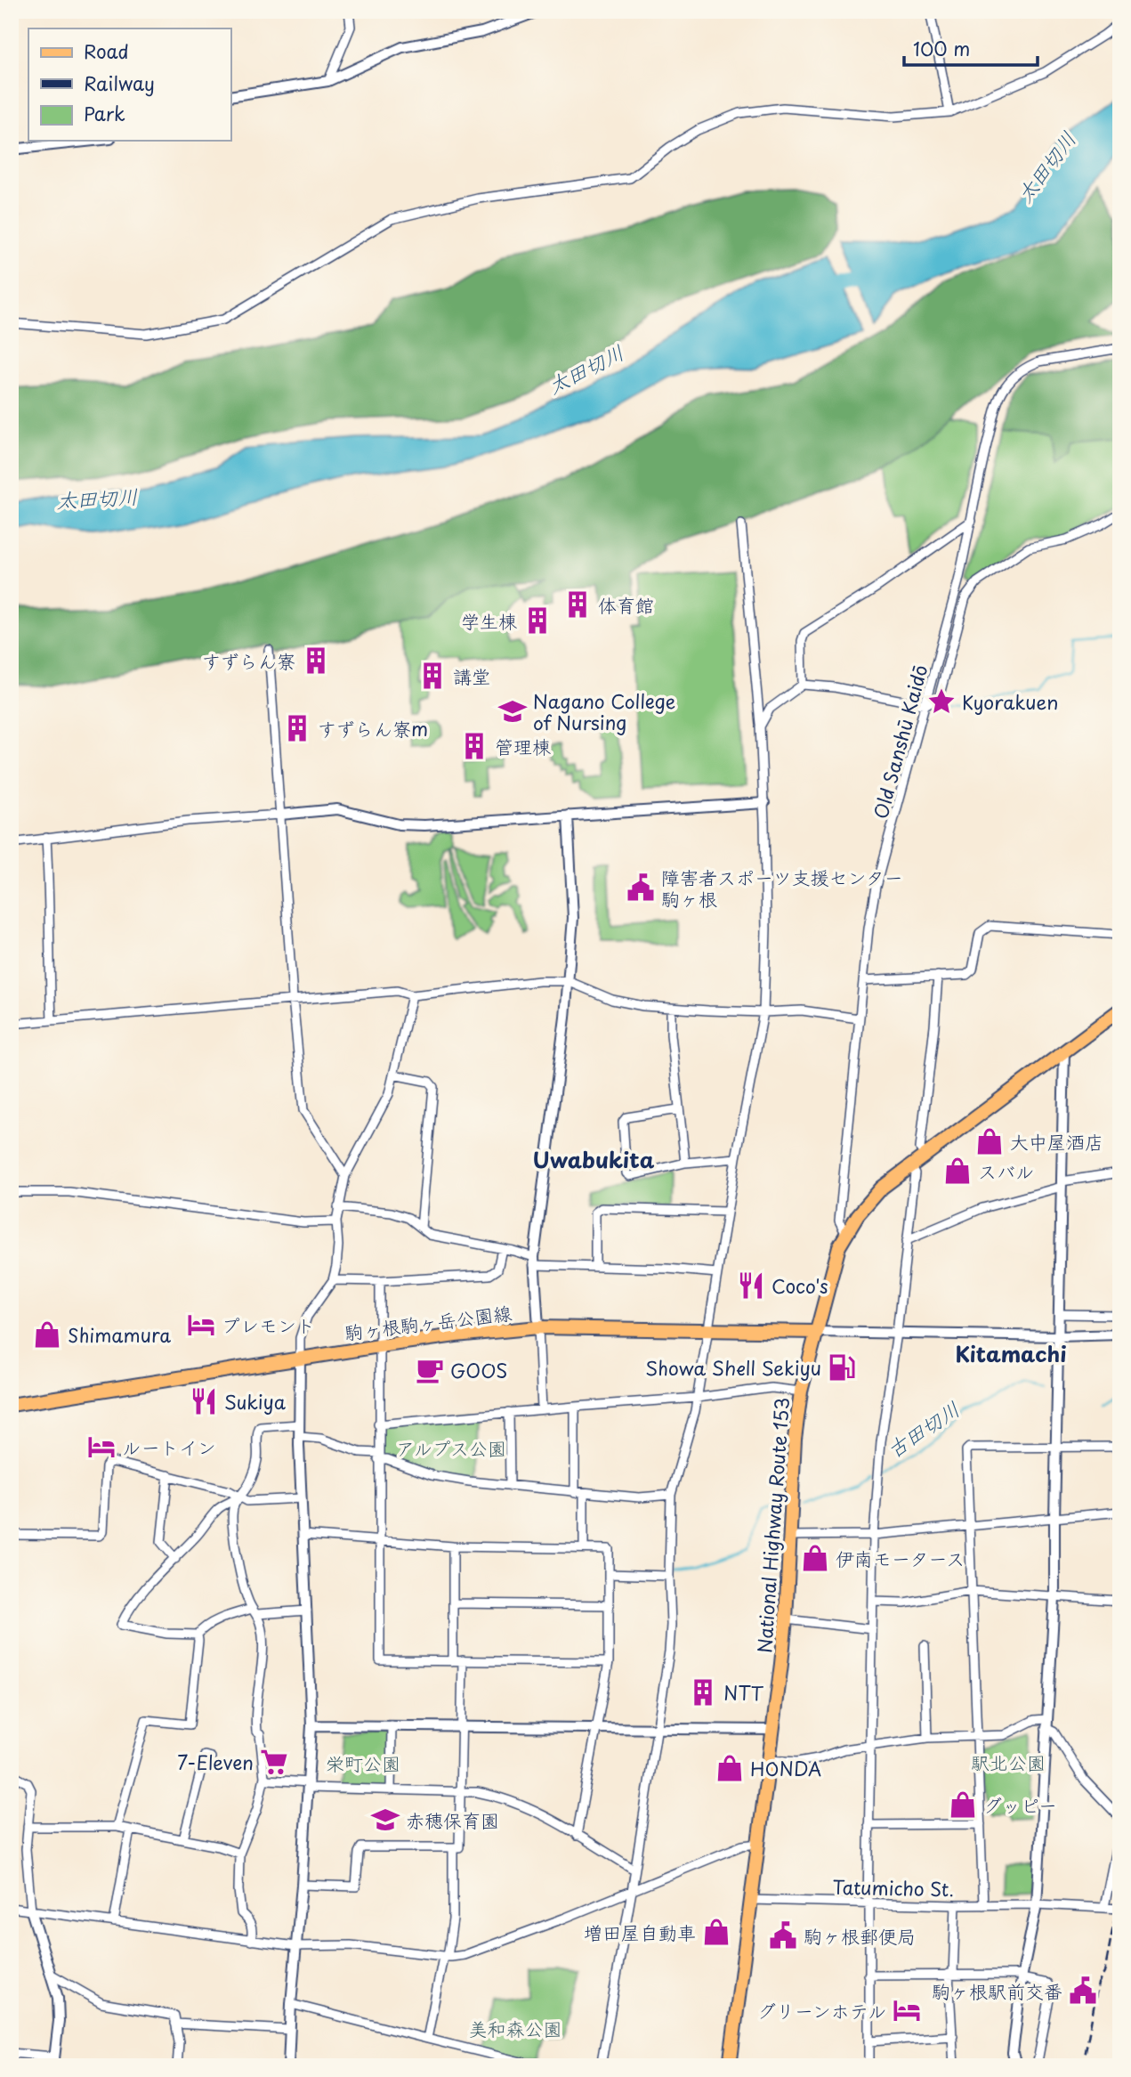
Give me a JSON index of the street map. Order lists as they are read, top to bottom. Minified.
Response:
{"streets":{"main road":["駒ヶ根駒ヶ岳公園線","National Highway Route 153"],"street":["Old Sanshū Kaidō","Tatumicho St."]},"crossings":[["Old Sanshū Kaidō","National Highway Route 153"],["駒ヶ根駒ヶ岳公園線","National Highway Route 153"],["National Highway Route 153","Tatumicho St."]],"districts":["Uwabukita","Kitamachi"],"water":["太田切川","古田切川"],"parks":["アルプス公園","駅北公園","栄町公園","美和森公園"],"places":{"building":["体育館","学生棟","すずらん寮","講堂","すずらん寮m","管理棟","NTT"],"place":["Kyorakuen"],"school or university":["Nagano College of Nursing","赤穂保育園"],"public building":["障害者スポーツ支援センター 駒ヶ根","駒ヶ根郵便局","駒ヶ根駅前交番"],"shop":["大中屋酒店","スバル","Shimamura","伊南モータース","HONDA","グッピー","増田屋自動車"],"restaurant":["Coco's","Sukiya"],"hotel":["プレモント","ルートイン","グリーンホテル"],"fuel station":["Showa Shell Sekiyu"],"cafe":["GOOS"],"supermarket":["7-Eleven"]},"legend":["Road","Railway","Park"],"scale_bar":"100 m"}
